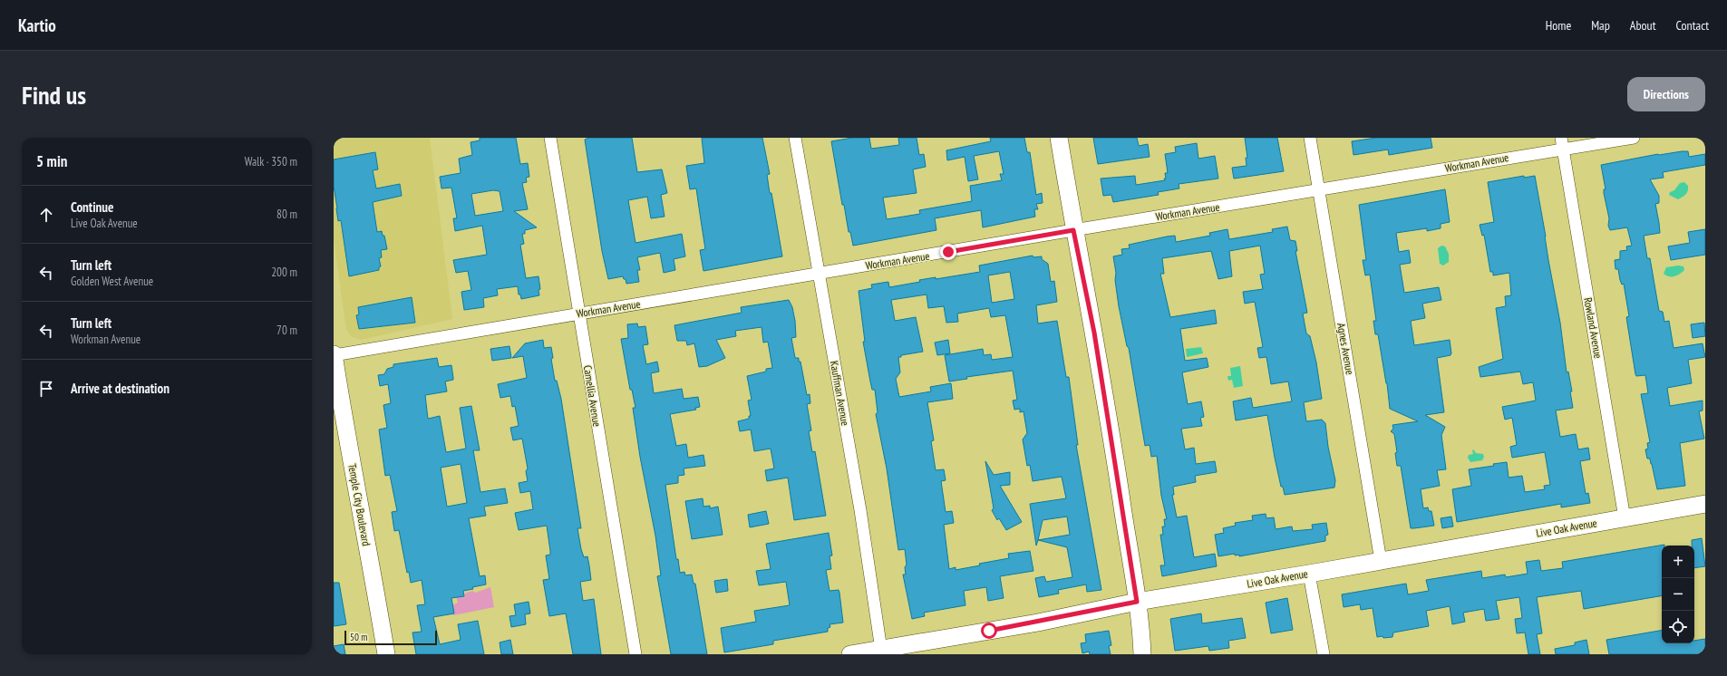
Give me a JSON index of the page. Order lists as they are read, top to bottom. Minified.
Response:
{"streets":{"street":["Workman Avenue","Rowland Avenue","Agnes Avenue","Kauffman Avenue","Camellia Avenue","Temple City Boulevard","Live Oak Avenue"]},"crossings":[["Workman Avenue","Rowland Avenue"],["Workman Avenue","Agnes Avenue"],["Workman Avenue","Kauffman Avenue"],["Workman Avenue","Camellia Avenue"],["Workman Avenue","Temple City Boulevard"],["Rowland Avenue","Live Oak Avenue"],["Agnes Avenue","Live Oak Avenue"],["Kauffman Avenue","Live Oak Avenue"]],"scale_bar":"50 m","page":{"header":"Kartio","nav":["Home","Map","About","Contact"],"buttons":"Directions","title":"Find us","heading":["5 min","Walk · 350 m"],"list":[["Continue","Live Oak Avenue","80 m"],["Turn left","Golden West Avenue","200 m"],["Turn left","Workman Avenue","70 m"],"Arrive at destination"],"map_buttons":["+","−"],"scale":"50 m"}}
